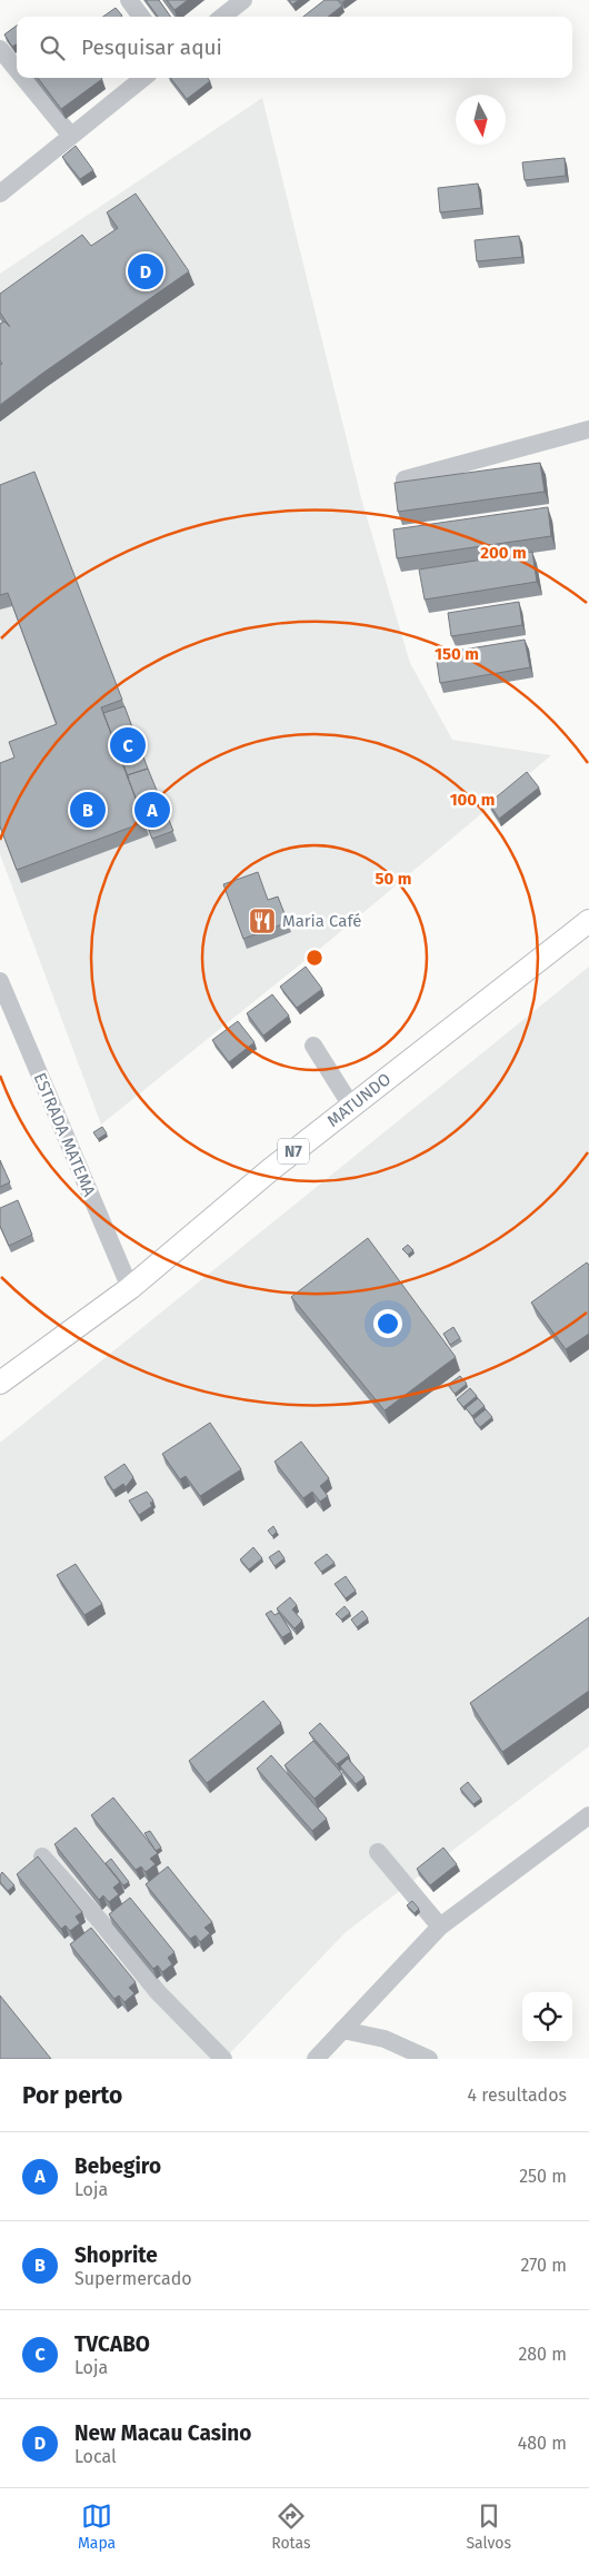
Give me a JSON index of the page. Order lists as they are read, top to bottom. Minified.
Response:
{"streets":{"main road":["MATUNDO","N7"],"street":["ESTRADA MATEMA"]},"crossings":[["MATUNDO","ESTRADA MATEMA"]],"places":{"restaurant":["Maria Café"]},"north":"bottom","page":{"search":"Pesquisar aqui","pins":["D","C","A","B"],"heading":["Por perto","4 resultados"],"list":[{"mark":"A","name":"Bebegiro","note":"Loja","value":"250 m"},{"mark":"B","name":"Shoprite","note":"Supermercado","value":"270 m"},{"mark":"C","name":"TVCABO","note":"Loja","value":"280 m"},{"mark":"D","name":"New Macau Casino","note":"Local","value":"480 m"}],"nav":["Mapa","Rotas","Salvos"]},"rings":["200 m","150 m","100 m","50 m"]}
